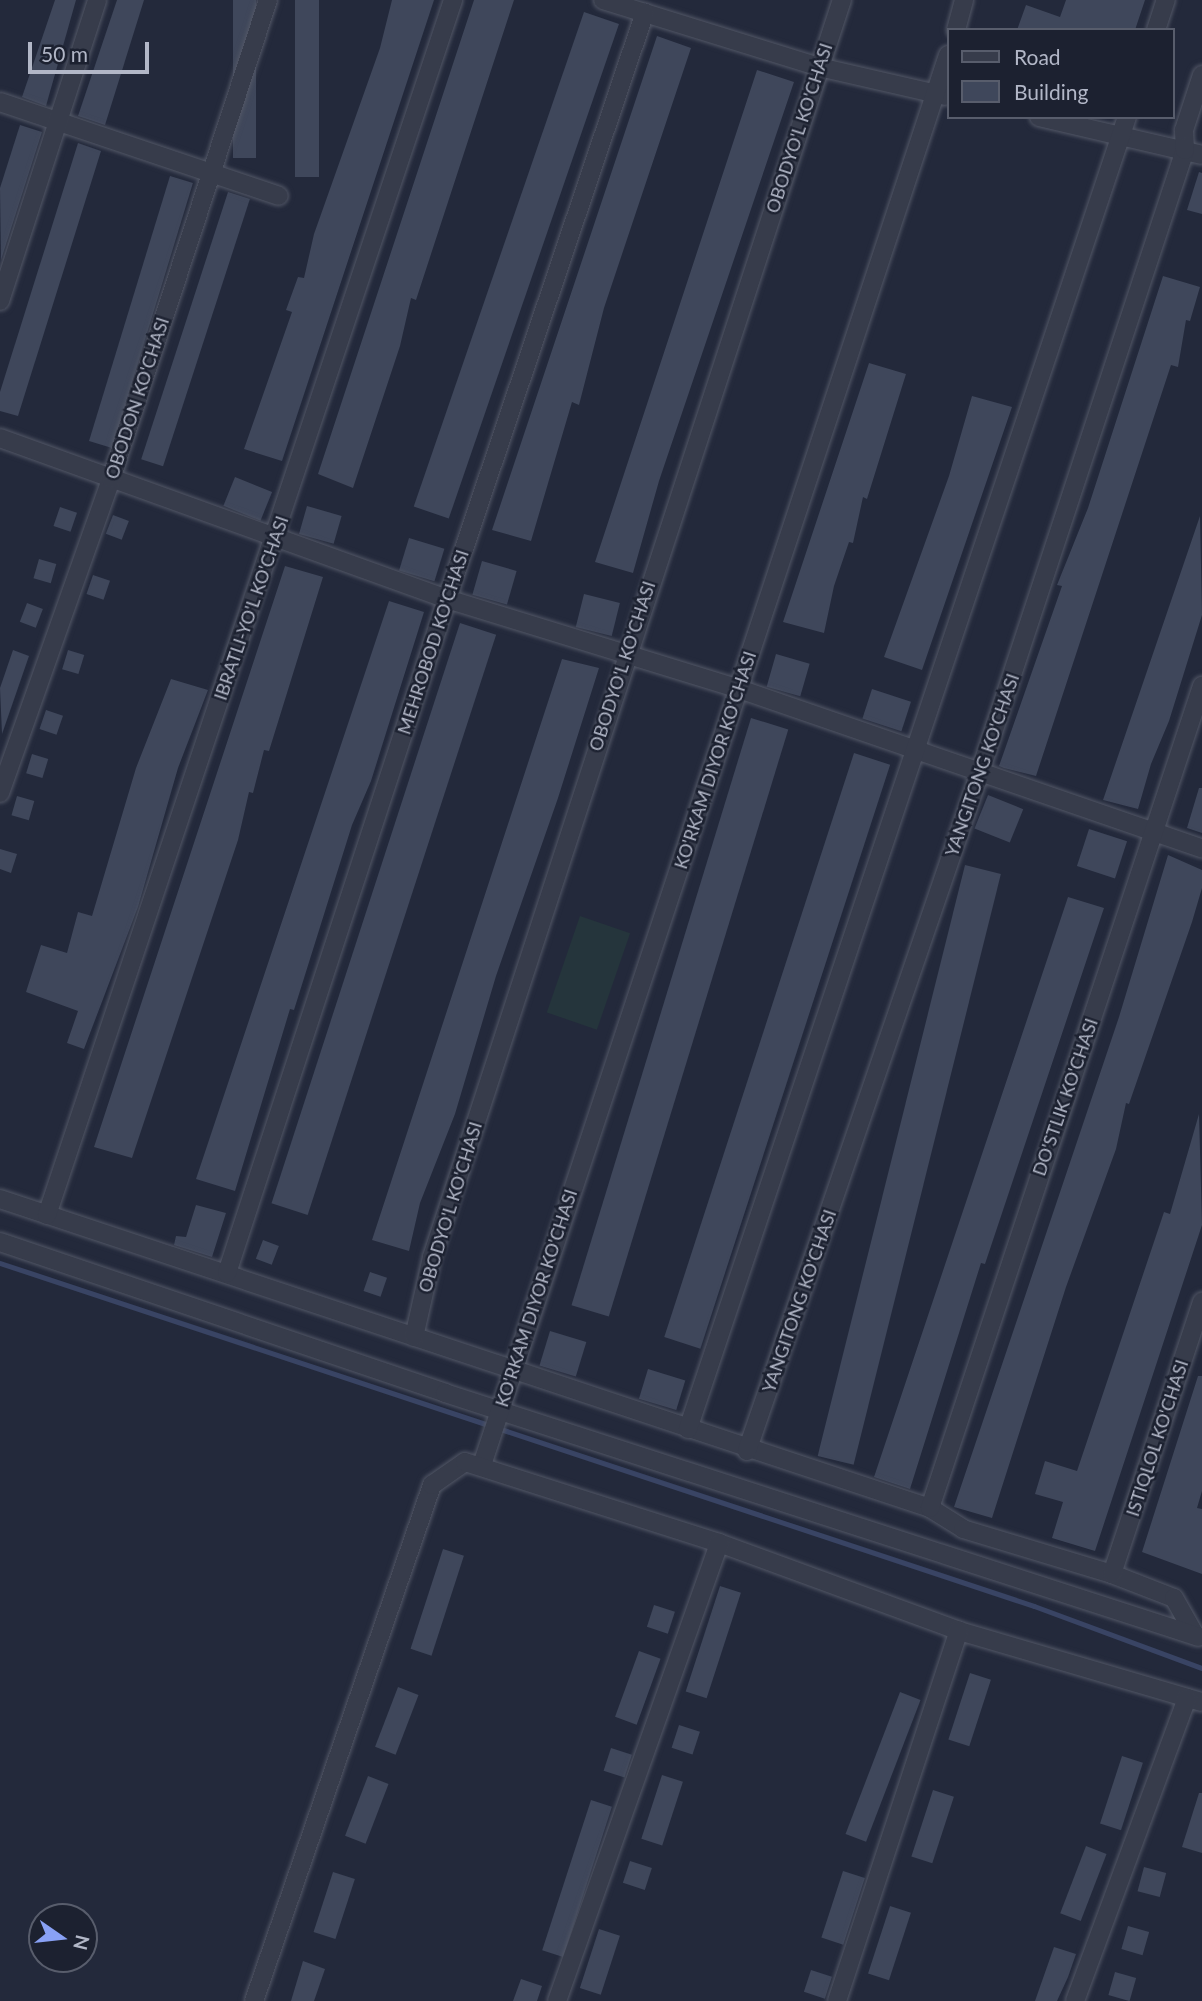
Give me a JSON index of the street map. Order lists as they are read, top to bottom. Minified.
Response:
{"streets":{"street":["OBODYO'L KO'CHASI","OBODON KO'CHASI","IBRATLI-YO'L KO'CHASI","MEHROBOD KO'CHASI","KO'RKAM DIYOR KO'CHASI","YANGITONG KO'CHASI","DO'STLIK KO'CHASI","ISTIQLOL KO'CHASI"]},"legend":["Road","Building"],"scale_bar":"50 m","north":"right"}
